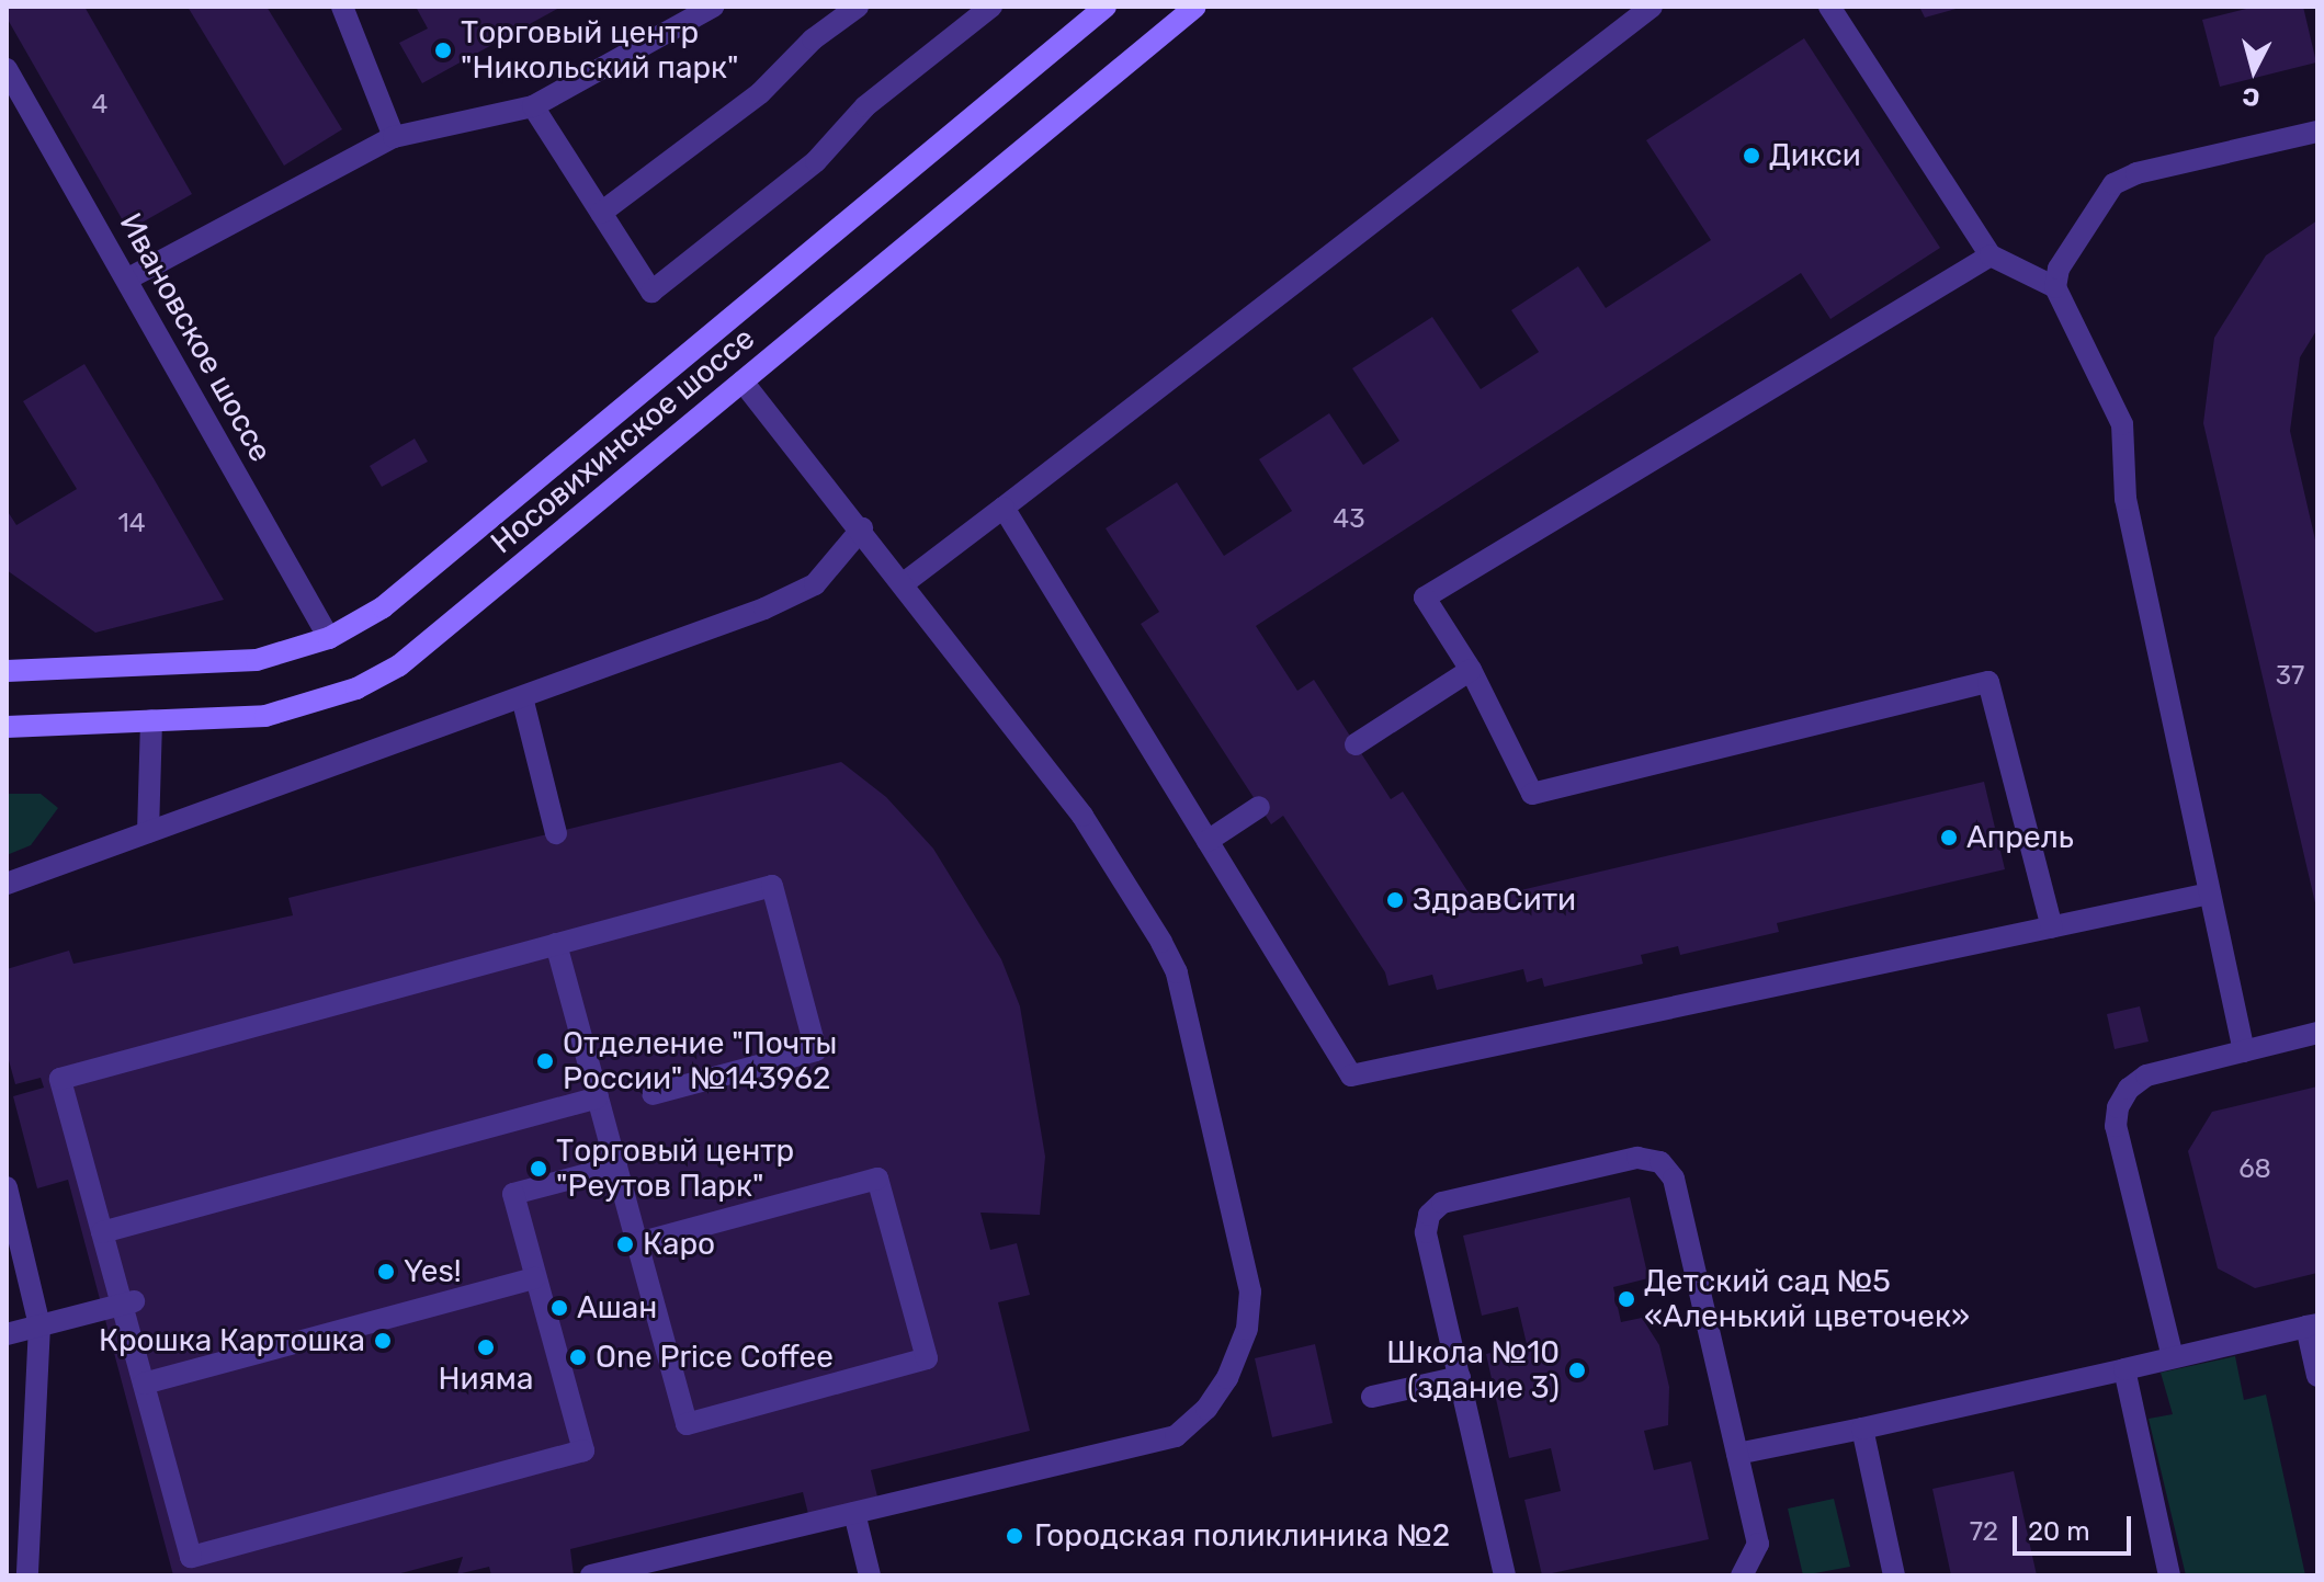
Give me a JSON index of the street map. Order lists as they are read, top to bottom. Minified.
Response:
{"streets":{"main road":["Носовихинское шоссе"],"street":["Ивановское шоссе"]},"crossings":[["Ивановское шоссе","Носовихинское шоссе"]],"places":["Торговый центр \"Никольский парк\"","Дикси","Апрель","ЗдравСити","Отделение \"Почты России\" №143962","Торговый центр \"Реутов Парк\"","Каро","Yes!","Детский сад №5 «Аленький цветочек»","Ашан","Крошка Картошка","Нияма","One Price Coffee","Школа №10 (здание 3)","Городская поликлиника №2"],"house_numbers":["4","43","14","37","68","72"],"scale_bar":"20 m","north":"bottom"}
